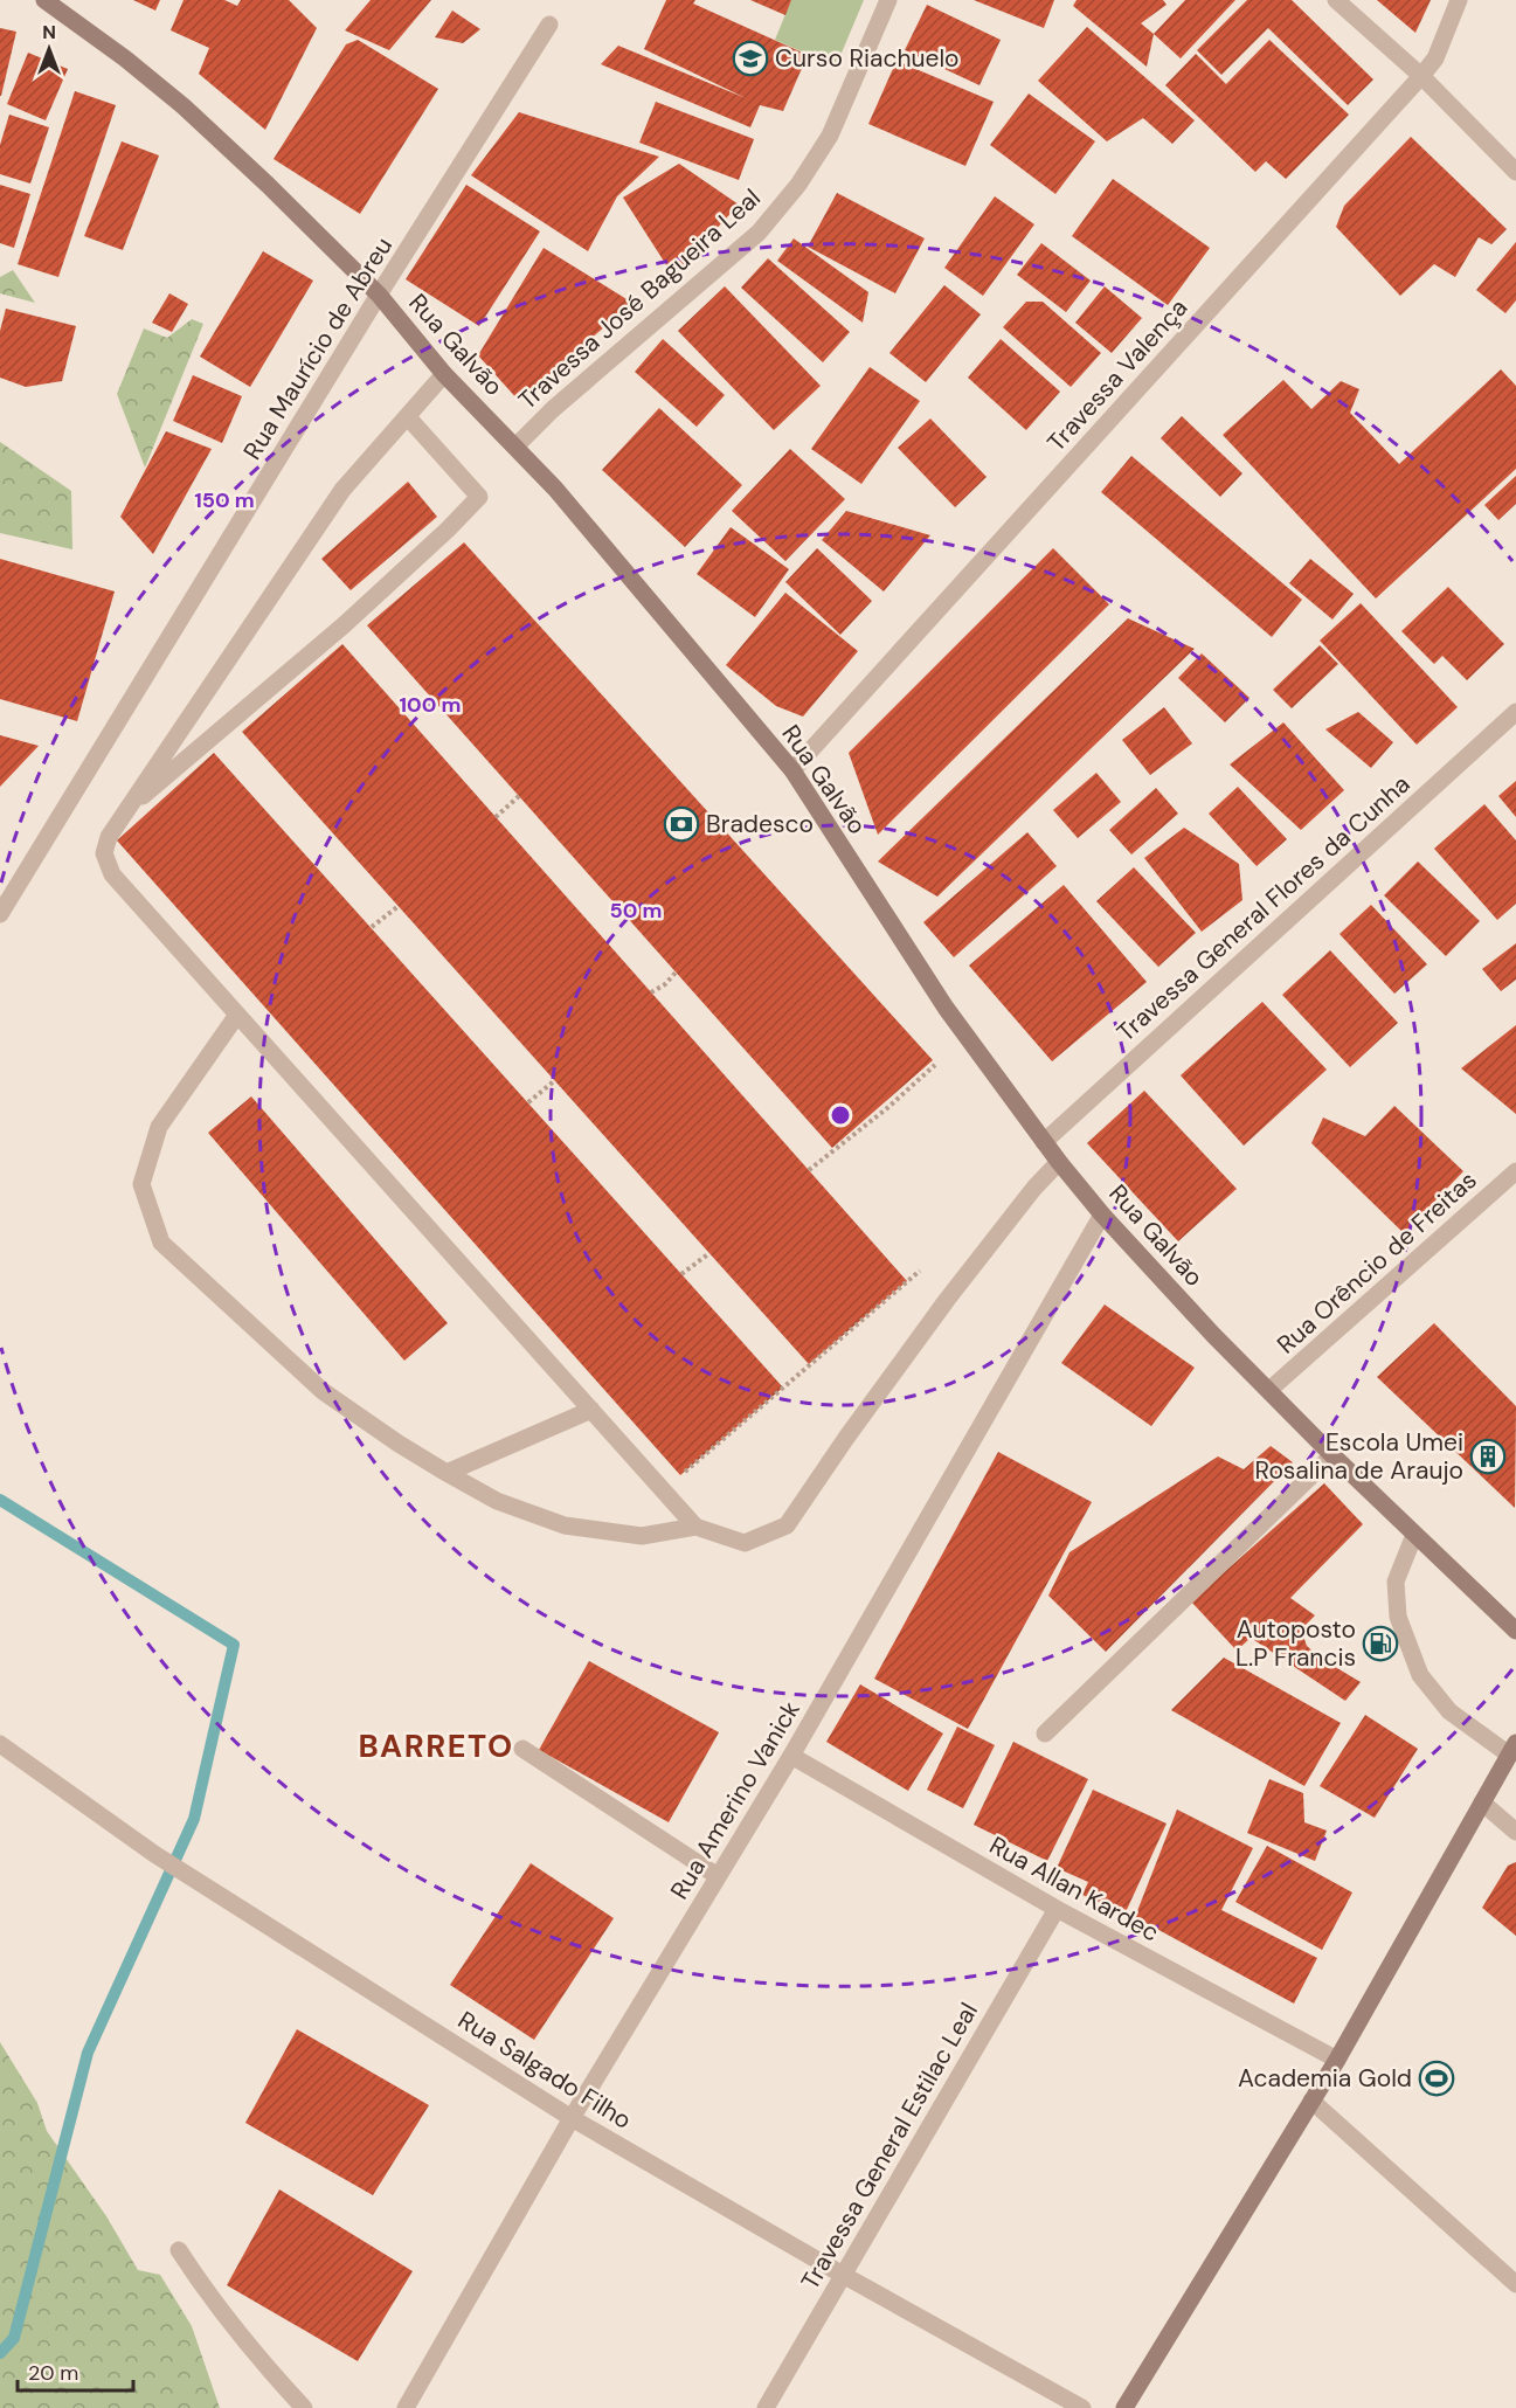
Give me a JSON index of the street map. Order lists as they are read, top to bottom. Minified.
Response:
{"streets":{"street":["Travessa José Bagueira Leal","Rua Galvão","Rua Maurício de Abreu","Travessa Valença","Travessa General Flores da Cunha","Rua Orêncio de Freitas","Rua Amerino Vanick","Rua Allan Kardec","Rua Salgado Filho","Travessa General Estilac Leal"]},"crossings":[["Travessa José Bagueira Leal","Rua Galvão"],["Rua Galvão","Rua Maurício de Abreu"],["Rua Galvão","Travessa Valença"],["Rua Galvão","Travessa General Flores da Cunha"],["Rua Galvão","Rua Orêncio de Freitas"],["Rua Galvão","Rua Amerino Vanick"],["Rua Amerino Vanick","Rua Allan Kardec"],["Rua Amerino Vanick","Rua Salgado Filho"],["Rua Allan Kardec","Travessa General Estilac Leal"],["Rua Salgado Filho","Travessa General Estilac Leal"]],"districts":["BARRETO"],"places":{"school or university":["Curso Riachuelo"],"bank":["Bradesco"],"building":["Escola Umei Rosalina de Araujo"],"fuel station":["Autoposto L.P Francis"],"sports":["Academia Gold"]},"scale_bar":"20 m","north":"top","rings":["150 m","100 m","50 m"]}
